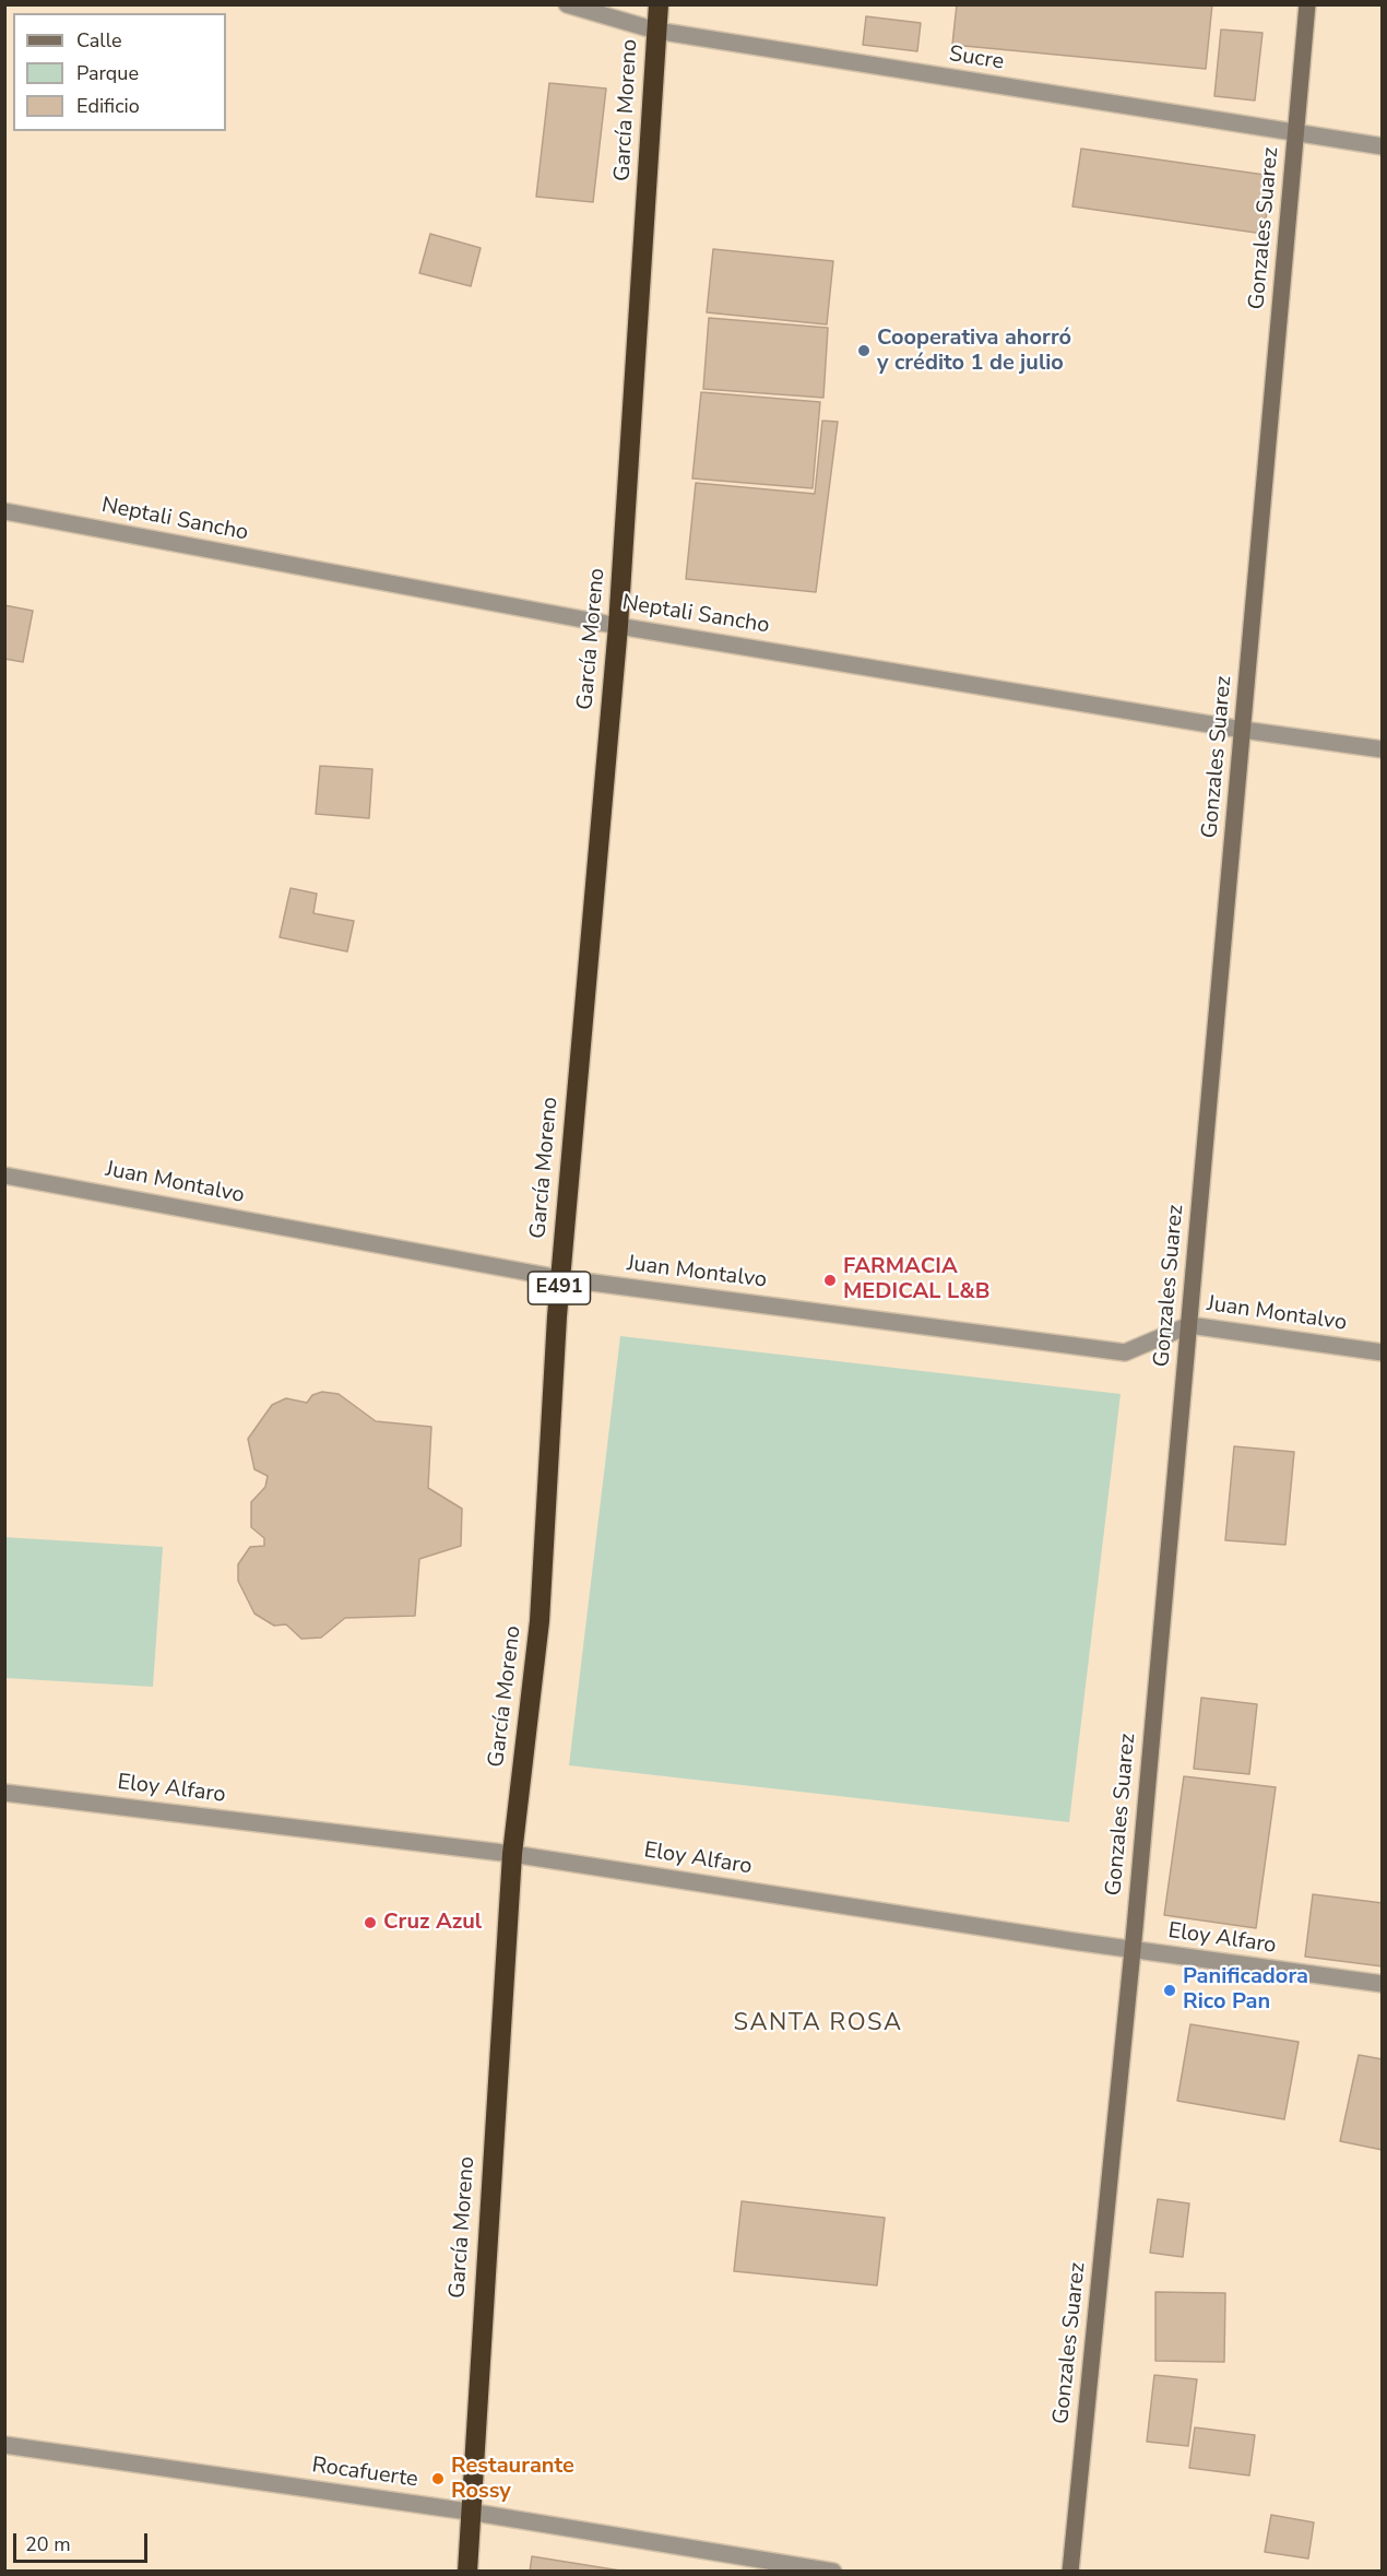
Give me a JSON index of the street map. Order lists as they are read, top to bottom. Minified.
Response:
{"streets":{"highway":["García Moreno","E491"],"street":["Sucre","Gonzales Suarez","Neptali Sancho","Juan Montalvo","Eloy Alfaro","Rocafuerte"]},"crossings":[["Sucre","García Moreno"],["Sucre","Gonzales Suarez"],["García Moreno","Neptali Sancho"],["García Moreno","Juan Montalvo"],["García Moreno","Eloy Alfaro"],["García Moreno","Rocafuerte"],["Gonzales Suarez","Neptali Sancho"],["Gonzales Suarez","Juan Montalvo"],["Gonzales Suarez","Eloy Alfaro"]],"districts":["SANTA ROSA"],"places":["Cooperativa ahorró y crédito 1 de julio","FARMACIA MEDICAL L&B","Cruz Azul","Panificadora Rico Pan","Restaurante Rossy"],"legend":["Calle","Parque","Edificio"],"scale_bar":"20 m"}
